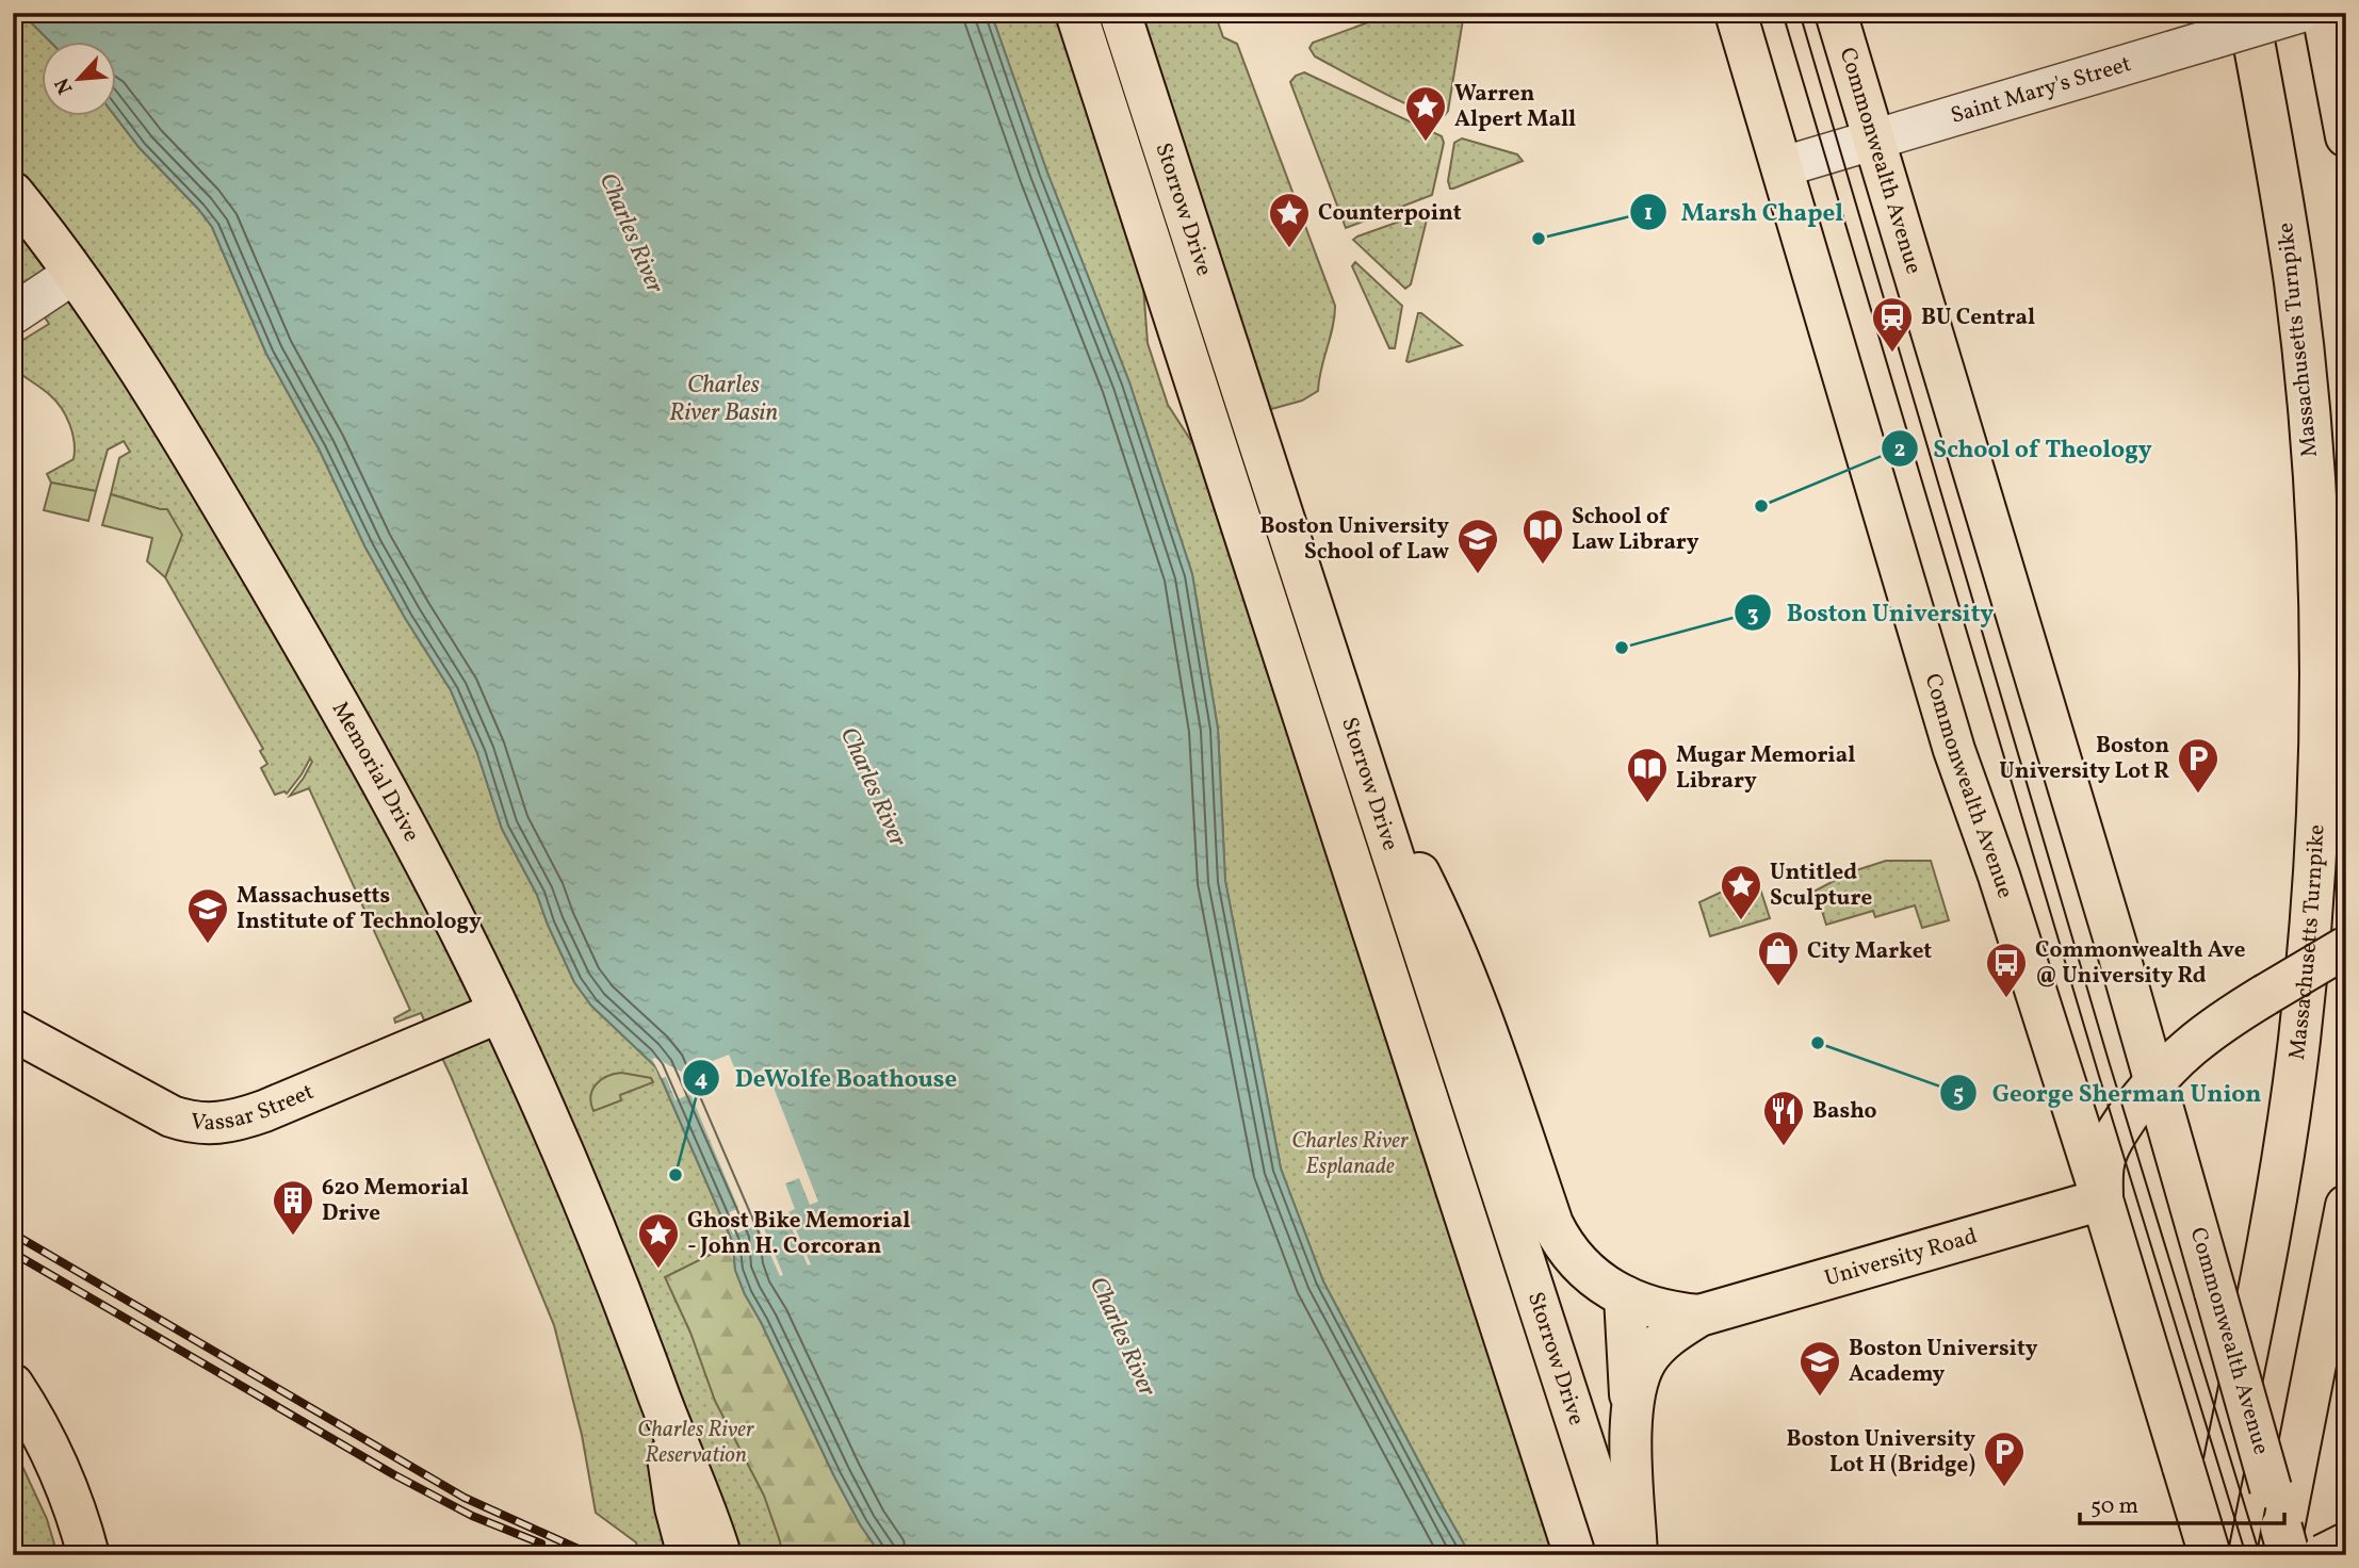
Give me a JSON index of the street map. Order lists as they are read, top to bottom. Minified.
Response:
{"streets":{"main road":["Commonwealth Avenue","Storrow Drive","Massachusetts Turnpike","Memorial Drive","Vassar Street","University Road"],"street":["Saint Mary's Street"]},"crossings":[["Saint Mary's Street","Commonwealth Avenue"],["Commonwealth Avenue","Massachusetts Turnpike"],["Commonwealth Avenue","University Road"],["Memorial Drive","Vassar Street"]],"water":["Charles River","Charles River Basin"],"parks":["Charles River Esplanade","Charles River Reservation"],"places":{"place":["Warren Alpert Mall","Counterpoint","Untitled Sculpture","Ghost Bike Memorial - John H. Corcoran"],"other":["Marsh Chapel","School of Theology","Boston University","George Sherman Union","DeWolfe Boathouse"],"station":["BU Central"],"library":["School of Law Library","Mugar Memorial Library"],"school or university":["Boston University School of Law","Massachusetts Institute of Technology","Boston University Academy"],"parking":["Boston University Lot R","Boston University Lot H (Bridge)"],"shop":["City Market"],"bus stop":["Commonwealth Ave @ University Rd"],"restaurant":["Basho"],"building":["620 Memorial Drive"]},"scale_bar":"50 m","north":"bottom left"}
